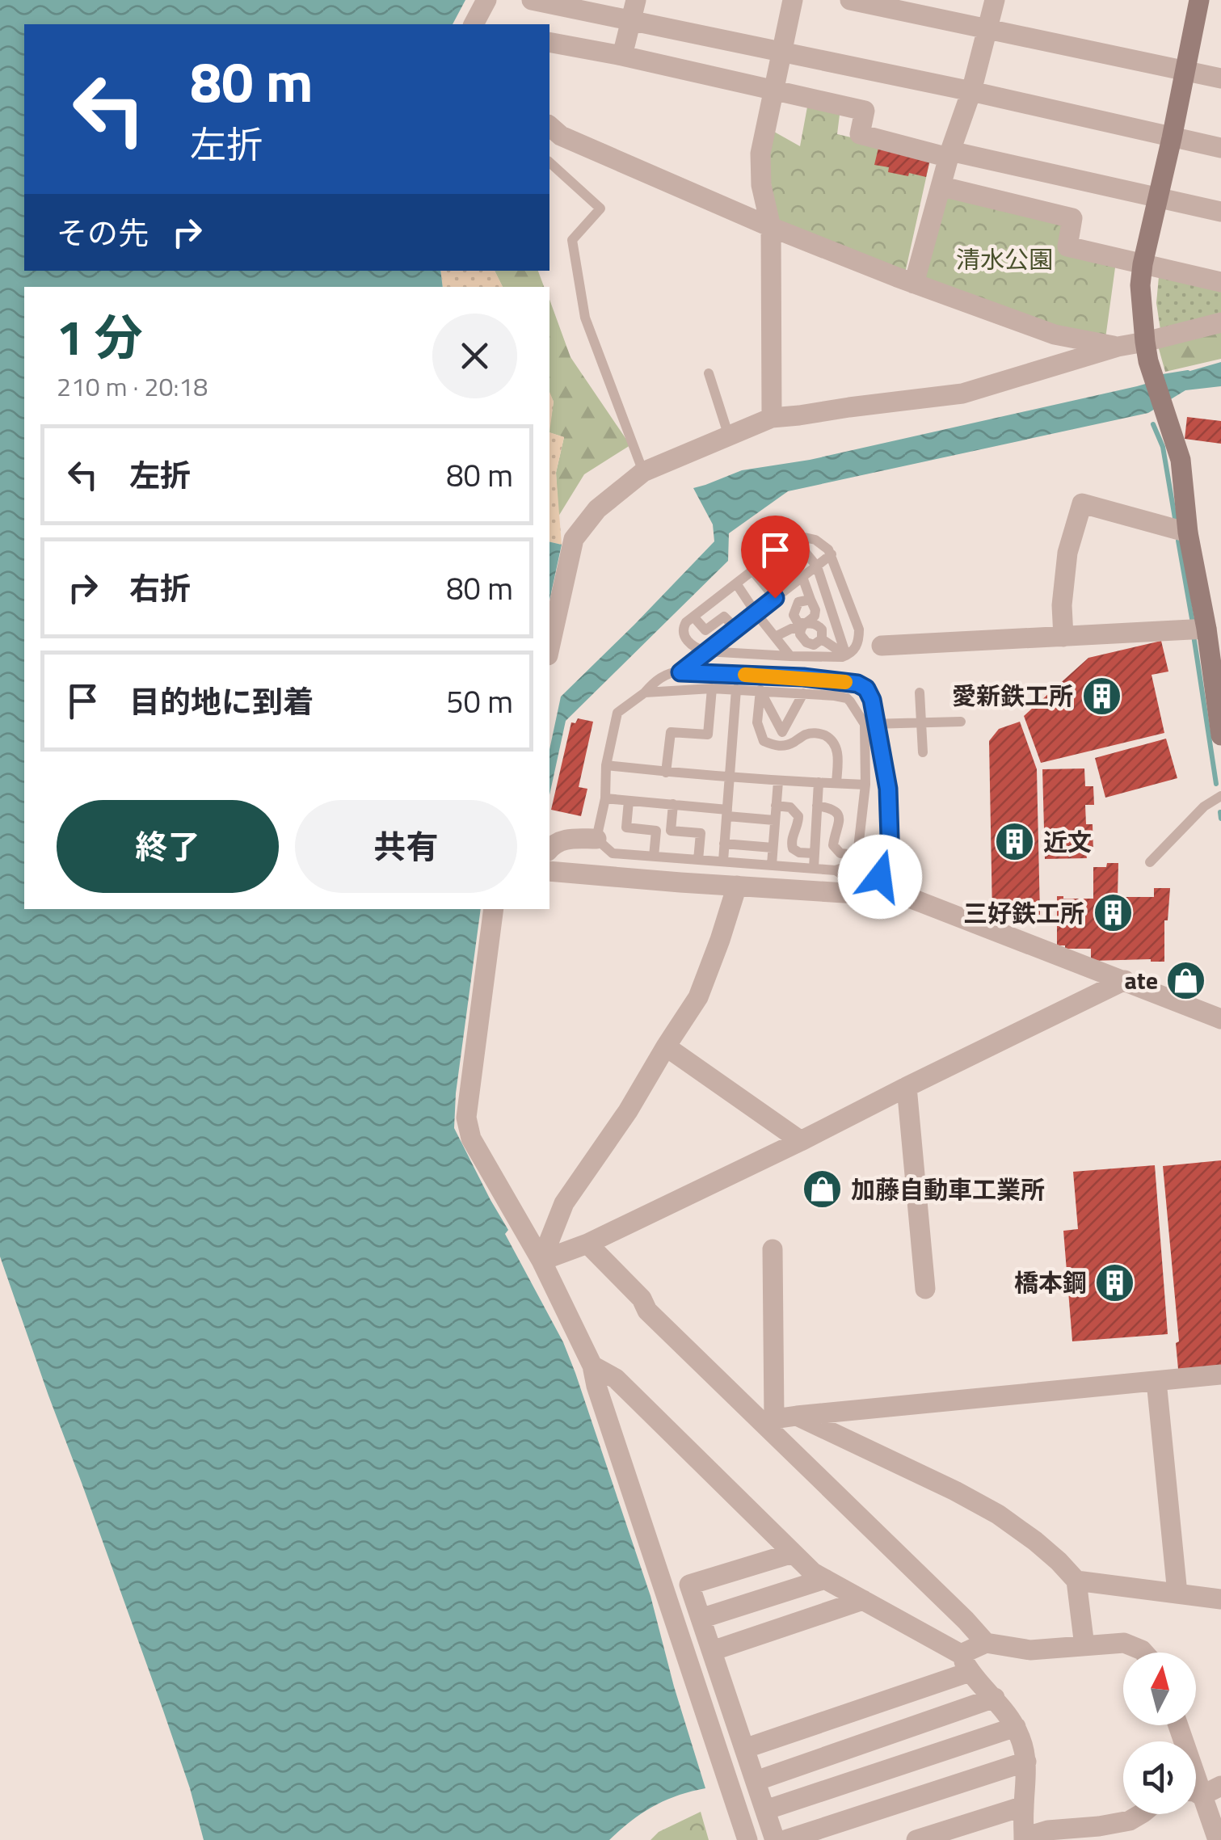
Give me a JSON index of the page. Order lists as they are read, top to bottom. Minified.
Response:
{"parks":["清水公園"],"places":{"building":["愛新鉄工所","近文","三好鉄工所","橋本鋼"],"shop":["ate","加藤自動車工業所"]},"north":"top","page":{"turn":["80 m","左折"],"then":"その先","heading":["1 分","210 m · 20:18"],"list":[{"name":"左折","value":"80 m"},{"name":"右折","value":"80 m"},{"name":"目的地に到着","value":"50 m"}],"buttons":["終了","共有"]}}
